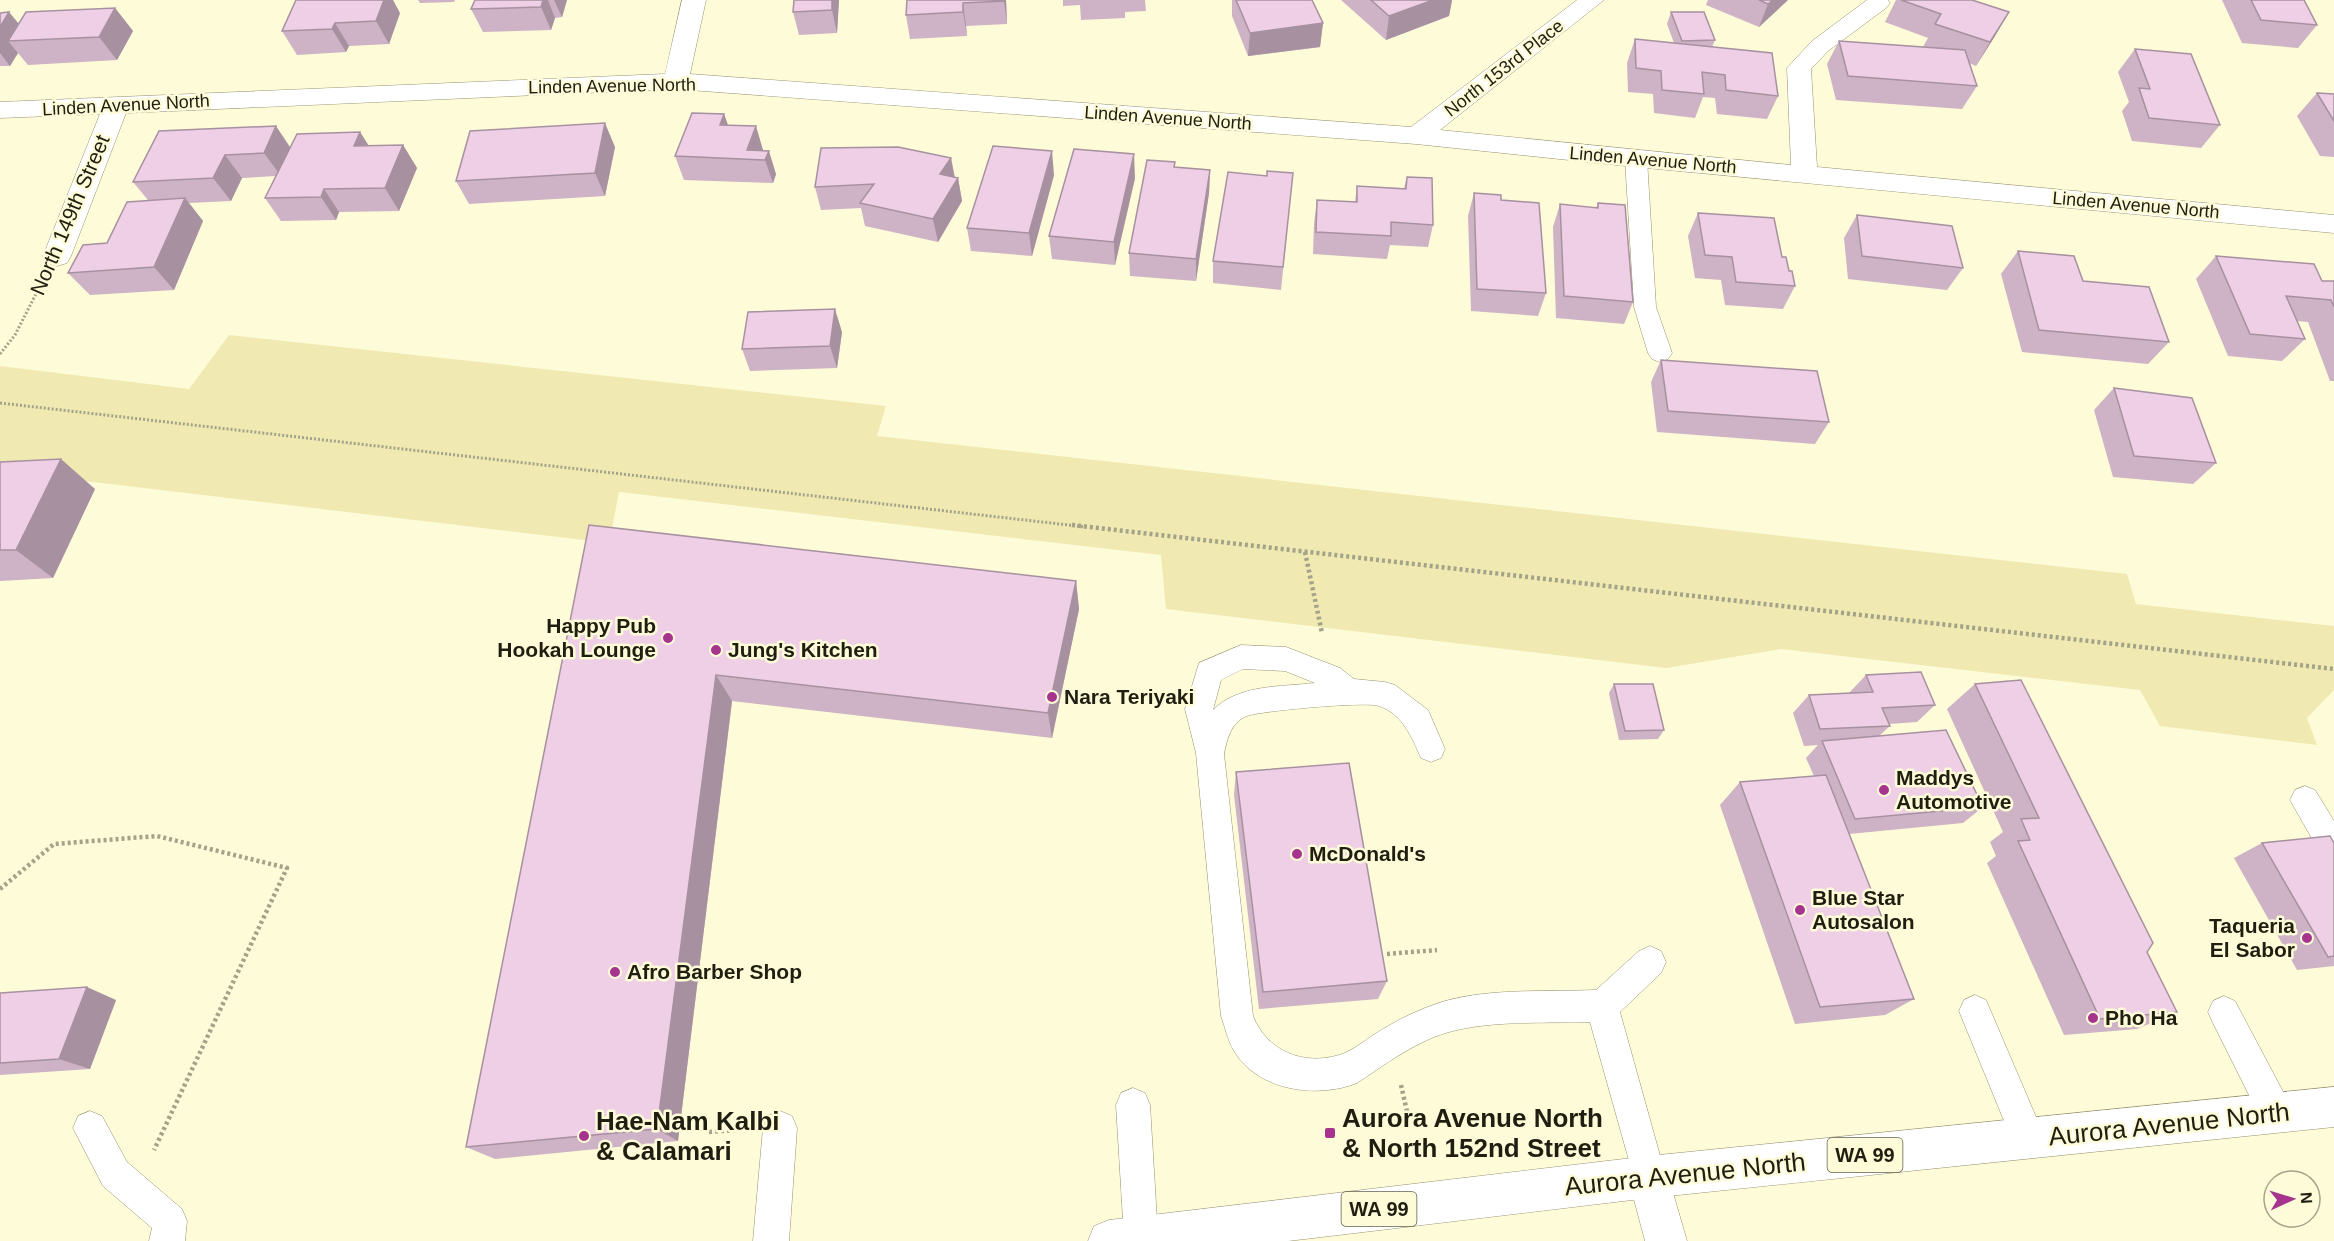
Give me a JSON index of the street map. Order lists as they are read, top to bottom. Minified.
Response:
{"streets":{"main road":["North 153rd Place","Linden Avenue North","North 149th Street","Aurora Avenue North","WA 99"]},"crossings":[["North 153rd Place","Linden Avenue North"],["Linden Avenue North","North 149th Street"]],"places":{"other":["Happy Pub Hookah Lounge","Jung's Kitchen","Nara Teriyaki","Maddys Automotive","McDonald's","Blue Star Autosalon","Taqueria El Sabor","Afro Barber Shop","Pho Ha","Hae-Nam Kalbi & Calamari"],"transit":["Aurora Avenue North & North 152nd Street"]},"north":"right"}
